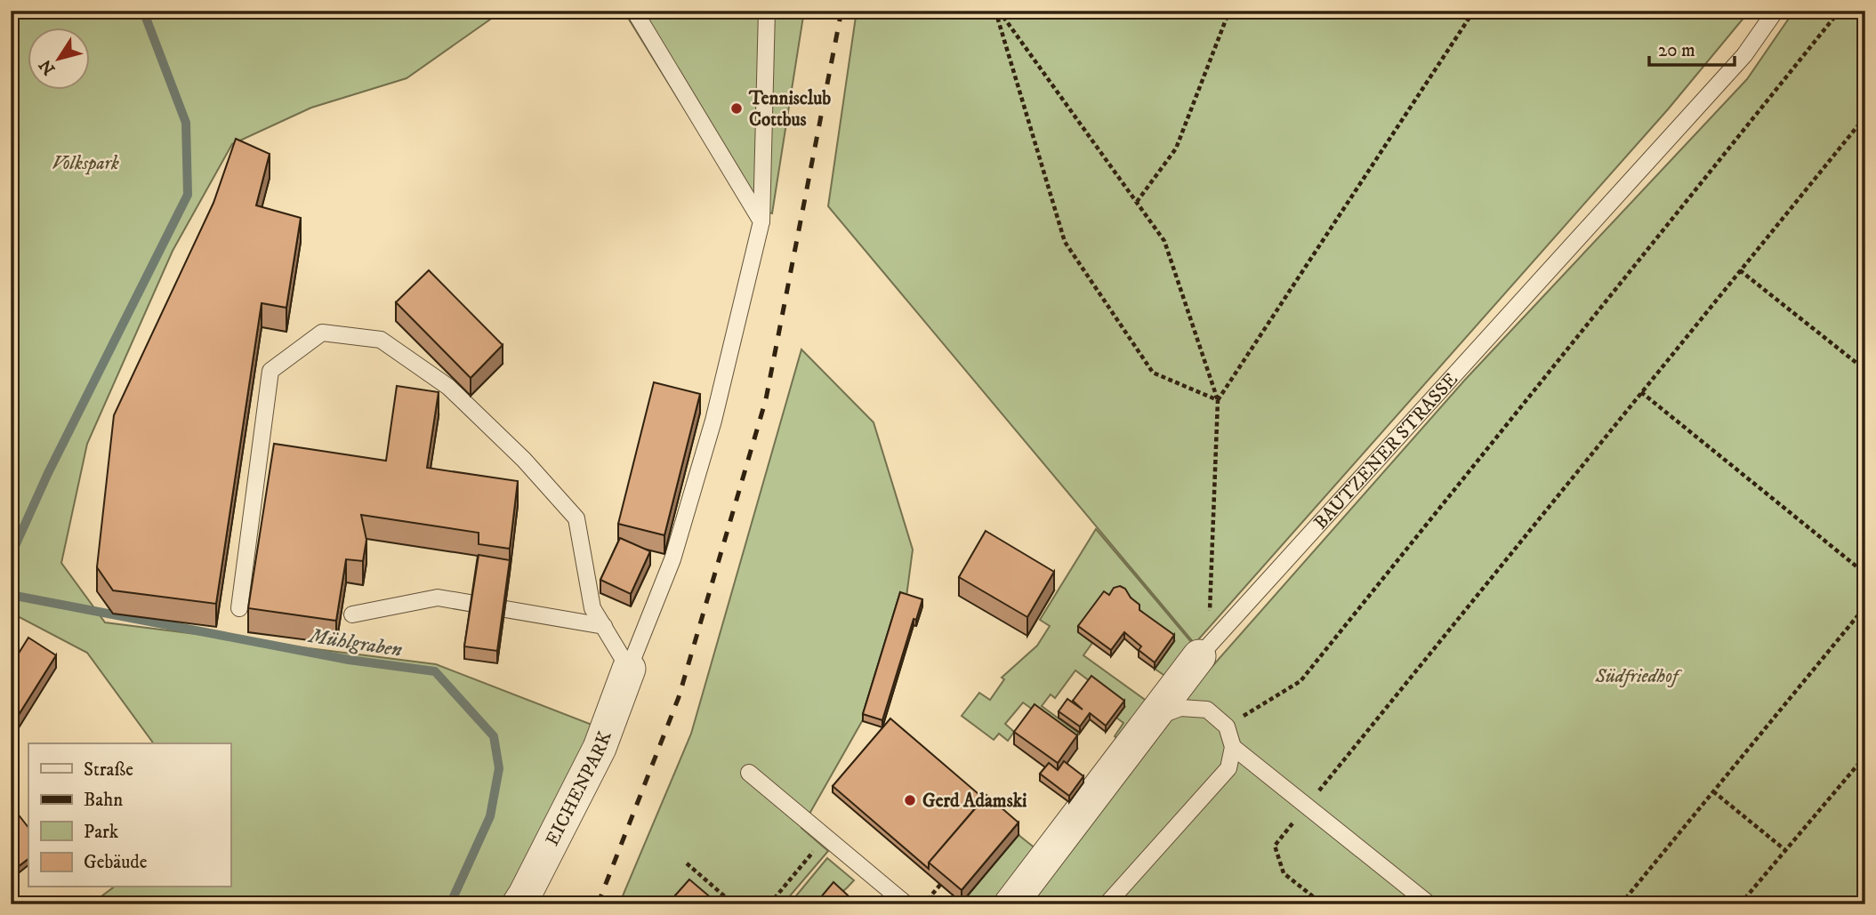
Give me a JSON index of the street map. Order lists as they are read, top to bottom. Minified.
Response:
{"streets":{"street":["BAUTZENER STRASSE","EICHENPARK"]},"water":["Mühlgraben"],"parks":["Volkspark","Südfriedhof"],"places":["Tennisclub Cottbus","Gerd Adamski"],"legend":["Straße","Bahn","Park","Gebäude"],"scale_bar":"20 m","north":"bottom left"}
